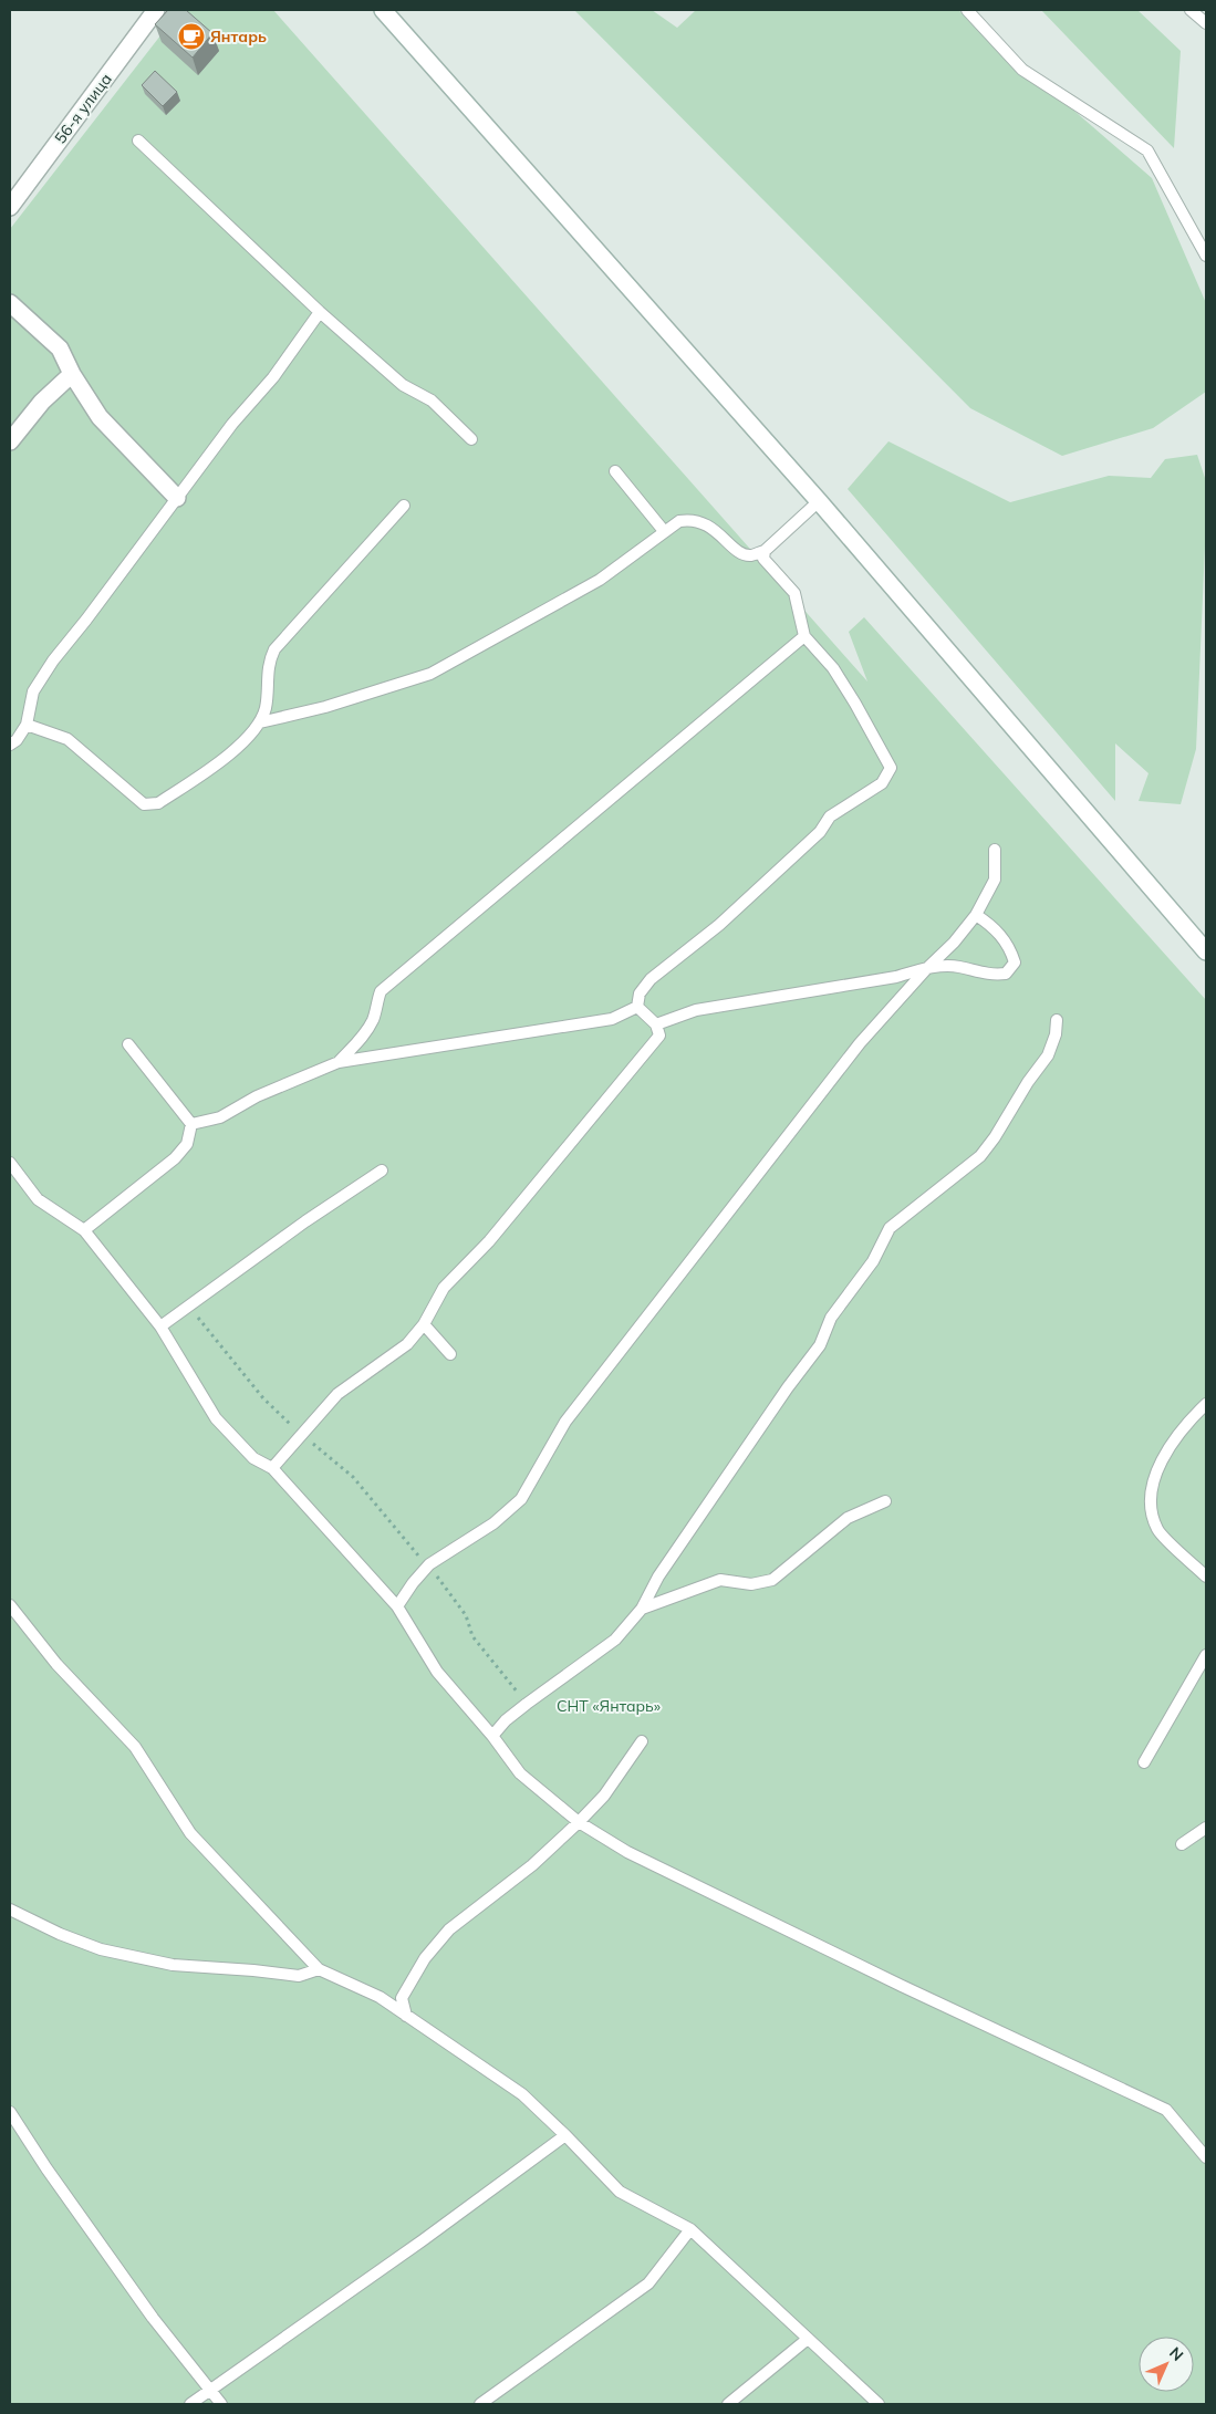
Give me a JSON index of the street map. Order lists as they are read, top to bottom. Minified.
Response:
{"streets":{"main road":["56-я улица"]},"parks":["СНТ «Янтарь»"],"places":{"cafe":["Янтарь"]},"north":"top right"}
